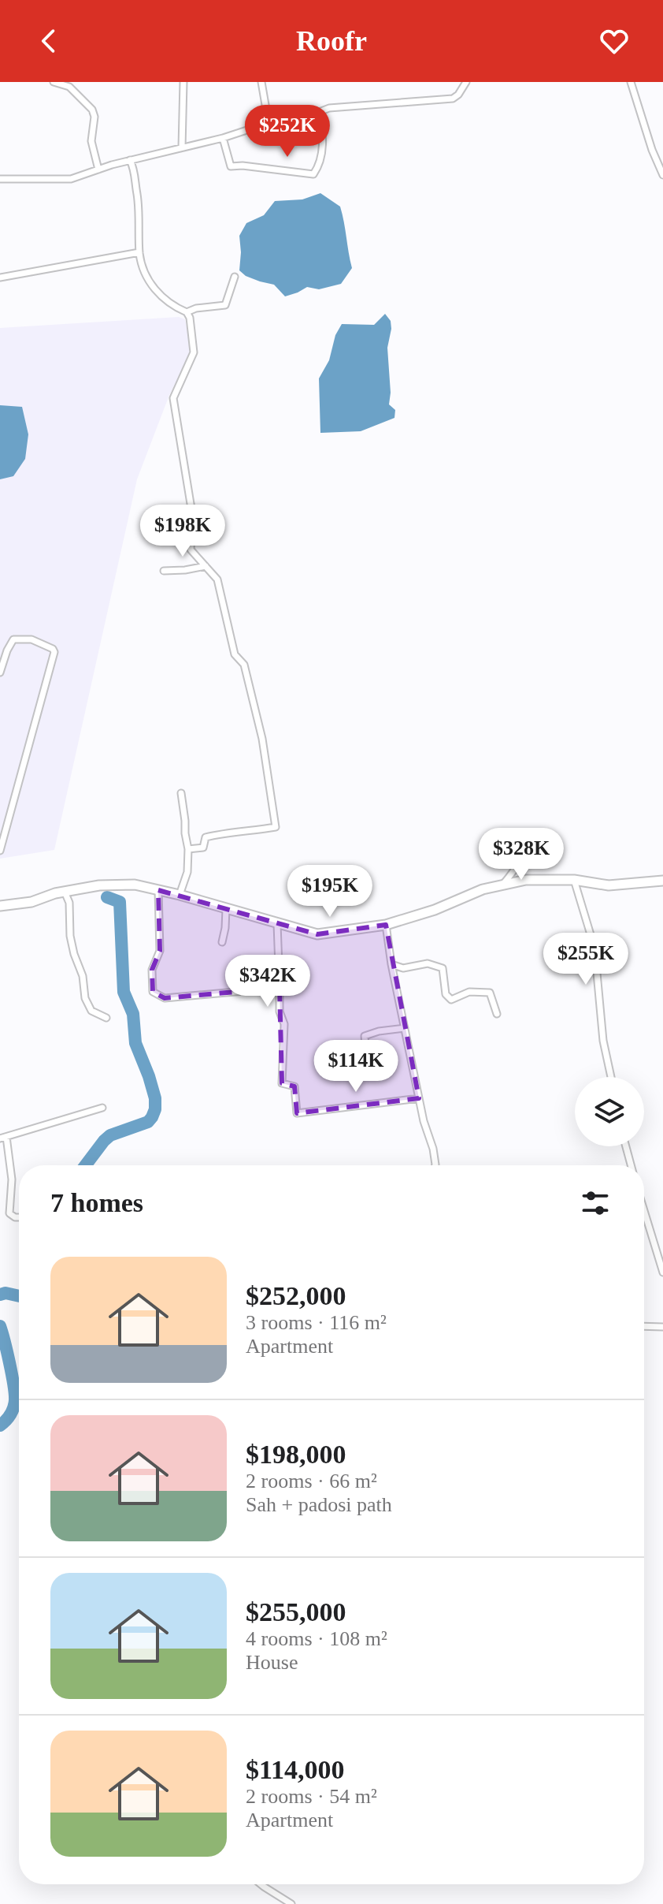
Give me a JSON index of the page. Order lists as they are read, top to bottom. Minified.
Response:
{"page":{"header":"Roofr","price":["$252K","$198K","$328K","$195K","$255K","$342K","$114K"],"heading":"7 homes","list":[{"name":"$252,000","note":"3 rooms · 116 m² · Apartment"},{"name":"$198,000","note":"2 rooms · 66 m² · Sah + padosi path"},{"name":"$255,000","note":"4 rooms · 108 m² · House"},{"name":"$114,000","note":"2 rooms · 54 m² · Apartment"}]}}
